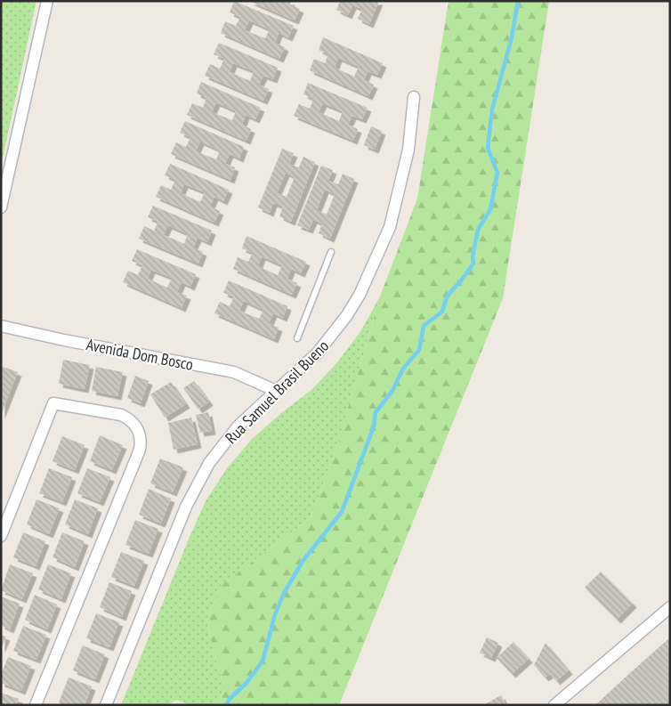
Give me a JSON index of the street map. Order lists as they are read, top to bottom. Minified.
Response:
{"streets":{"street":["Avenida Dom Bosco","Rua Samuel Brasil Bueno"]},"crossings":[["Avenida Dom Bosco","Rua Samuel Brasil Bueno"]]}
